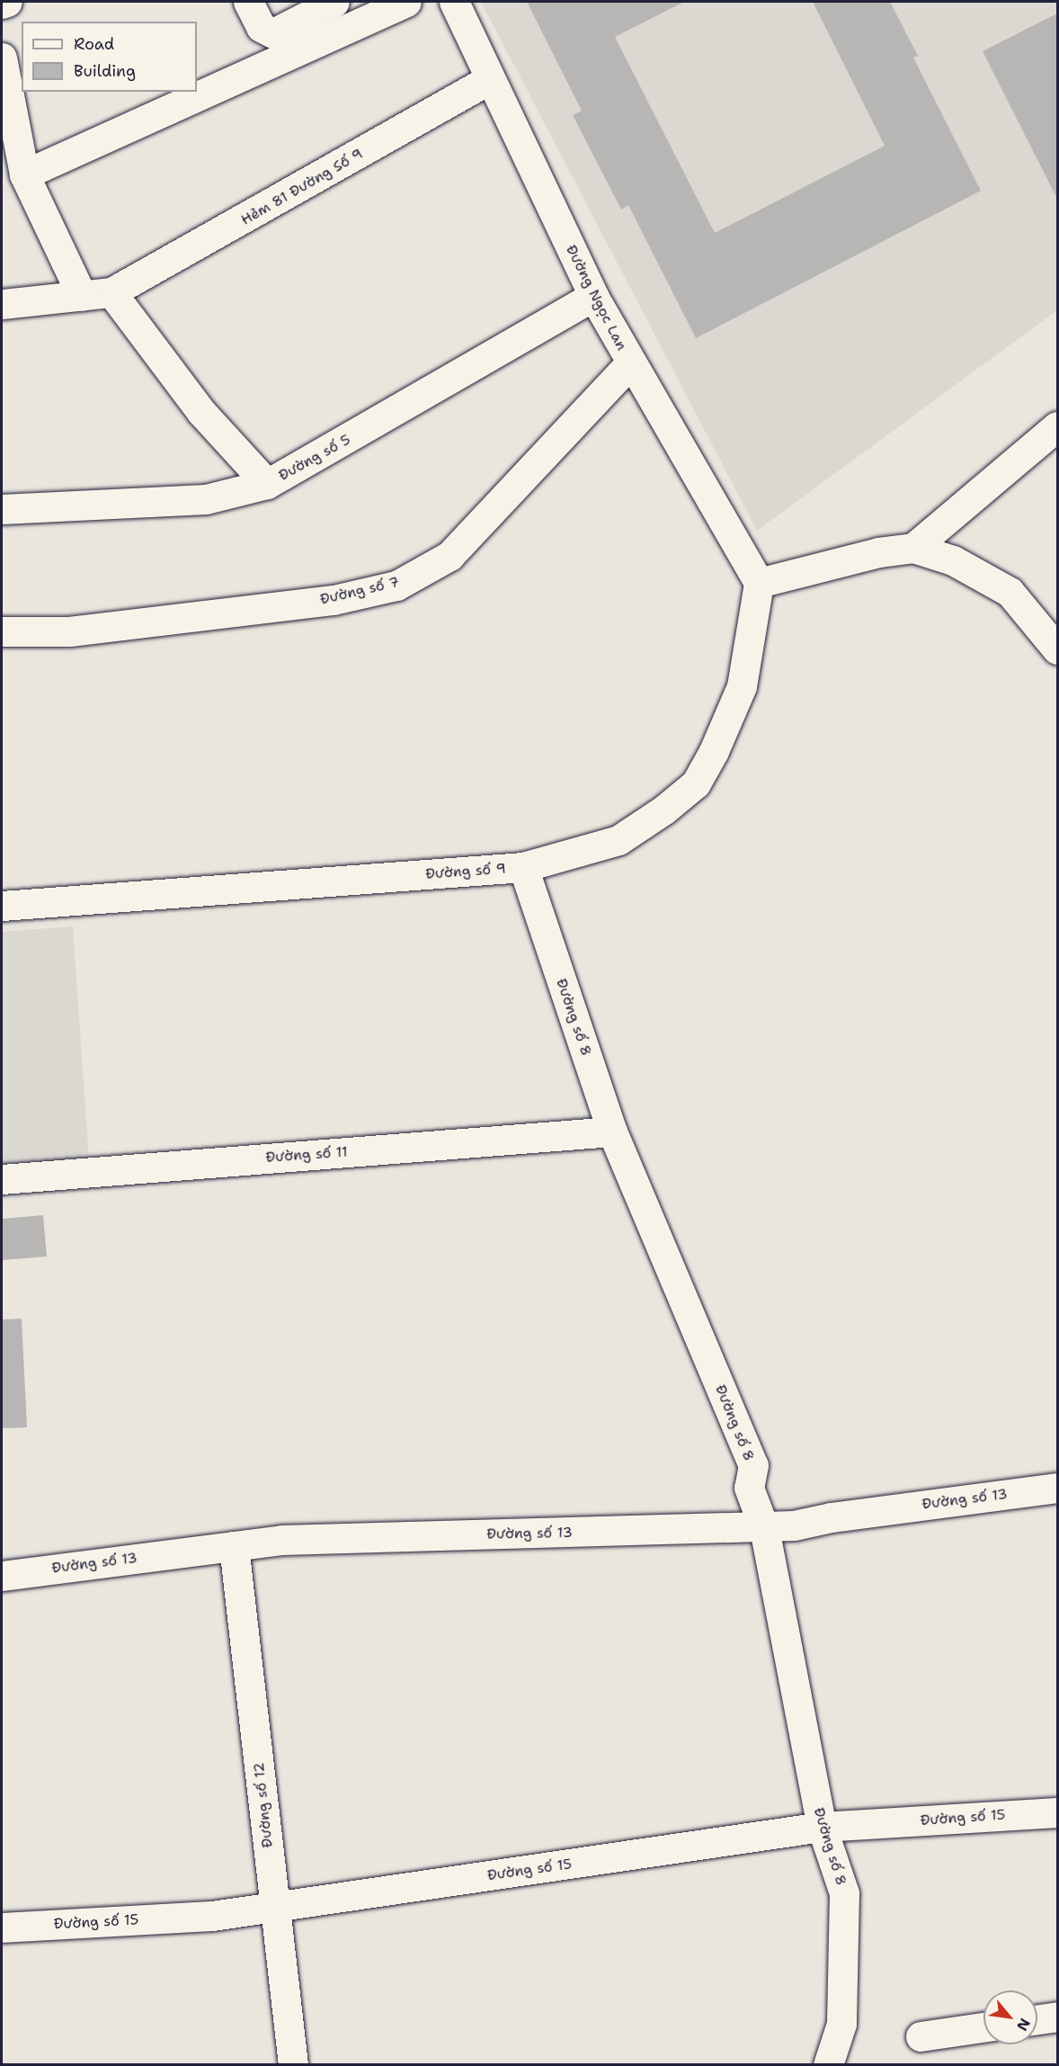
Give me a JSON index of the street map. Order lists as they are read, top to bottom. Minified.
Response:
{"streets":{"street":["Hẻm 81 Đường Số 9","Đường Ngọc Lan","Đường số 5","Đường số 7","Đường số 9","Đường số 8","Đường số 11","Đường số 13","Đường số 12","Đường số 15"]},"crossings":[["Hẻm 81 Đường Số 9","Đường Ngọc Lan"],["Đường Ngọc Lan","Đường số 5"],["Đường Ngọc Lan","Đường số 7"],["Đường Ngọc Lan","Đường số 9"],["Đường số 9","Đường số 8"],["Đường số 8","Đường số 11"],["Đường số 8","Đường số 13"],["Đường số 8","Đường số 15"],["Đường số 13","Đường số 12"],["Đường số 12","Đường số 15"]],"legend":["Road","Building"],"north":"bottom right"}
